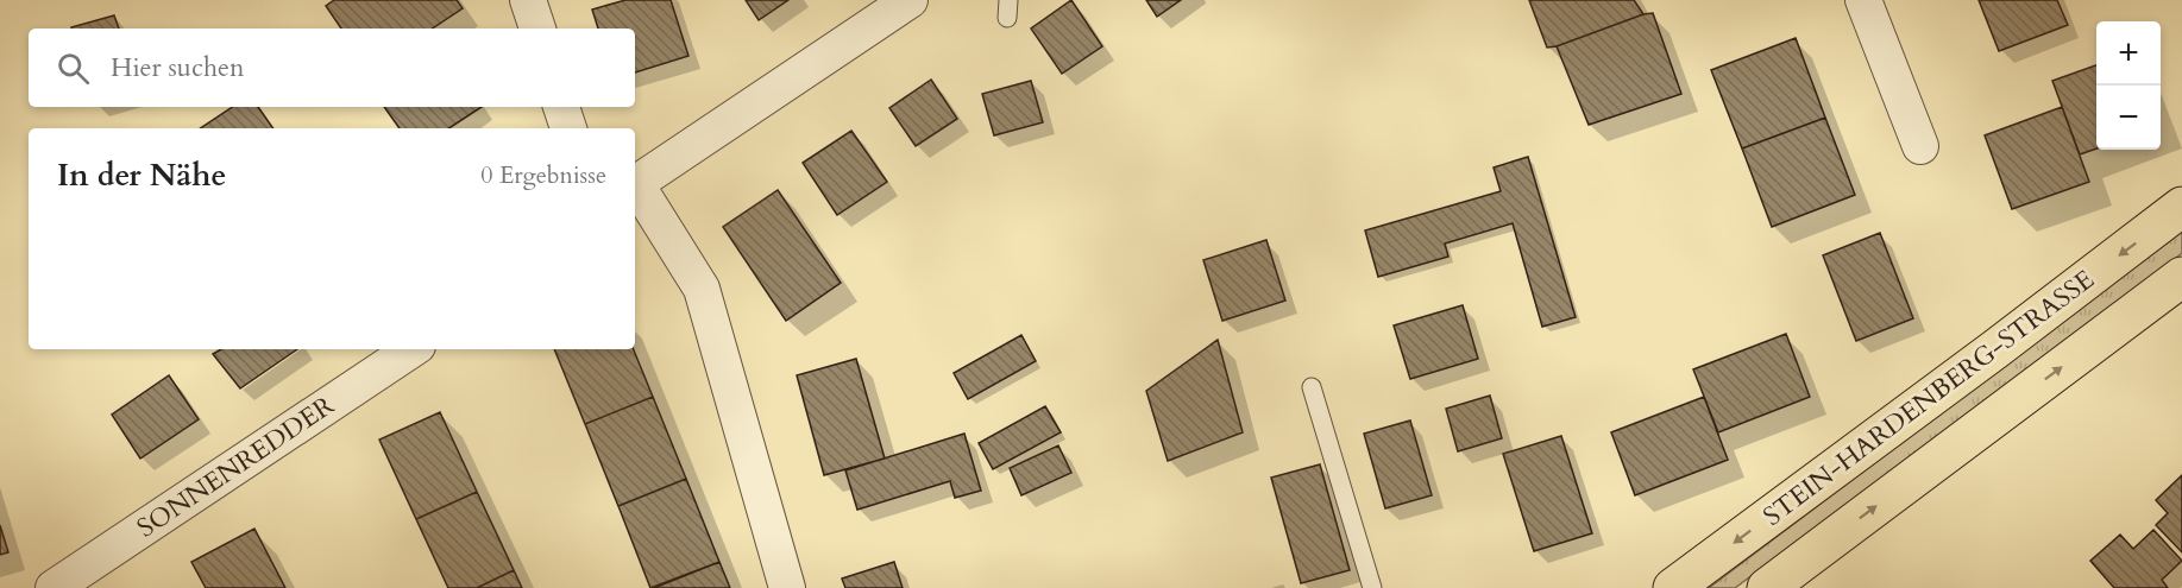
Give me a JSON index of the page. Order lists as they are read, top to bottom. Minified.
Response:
{"streets":{"main road":["STEIN-HARDENBERG-STRASSE"],"street":["SONNENREDDER"]},"page":{"map_buttons":["+","−"],"search":"Hier suchen","heading":["In der Nähe","0 Ergebnisse"]}}
